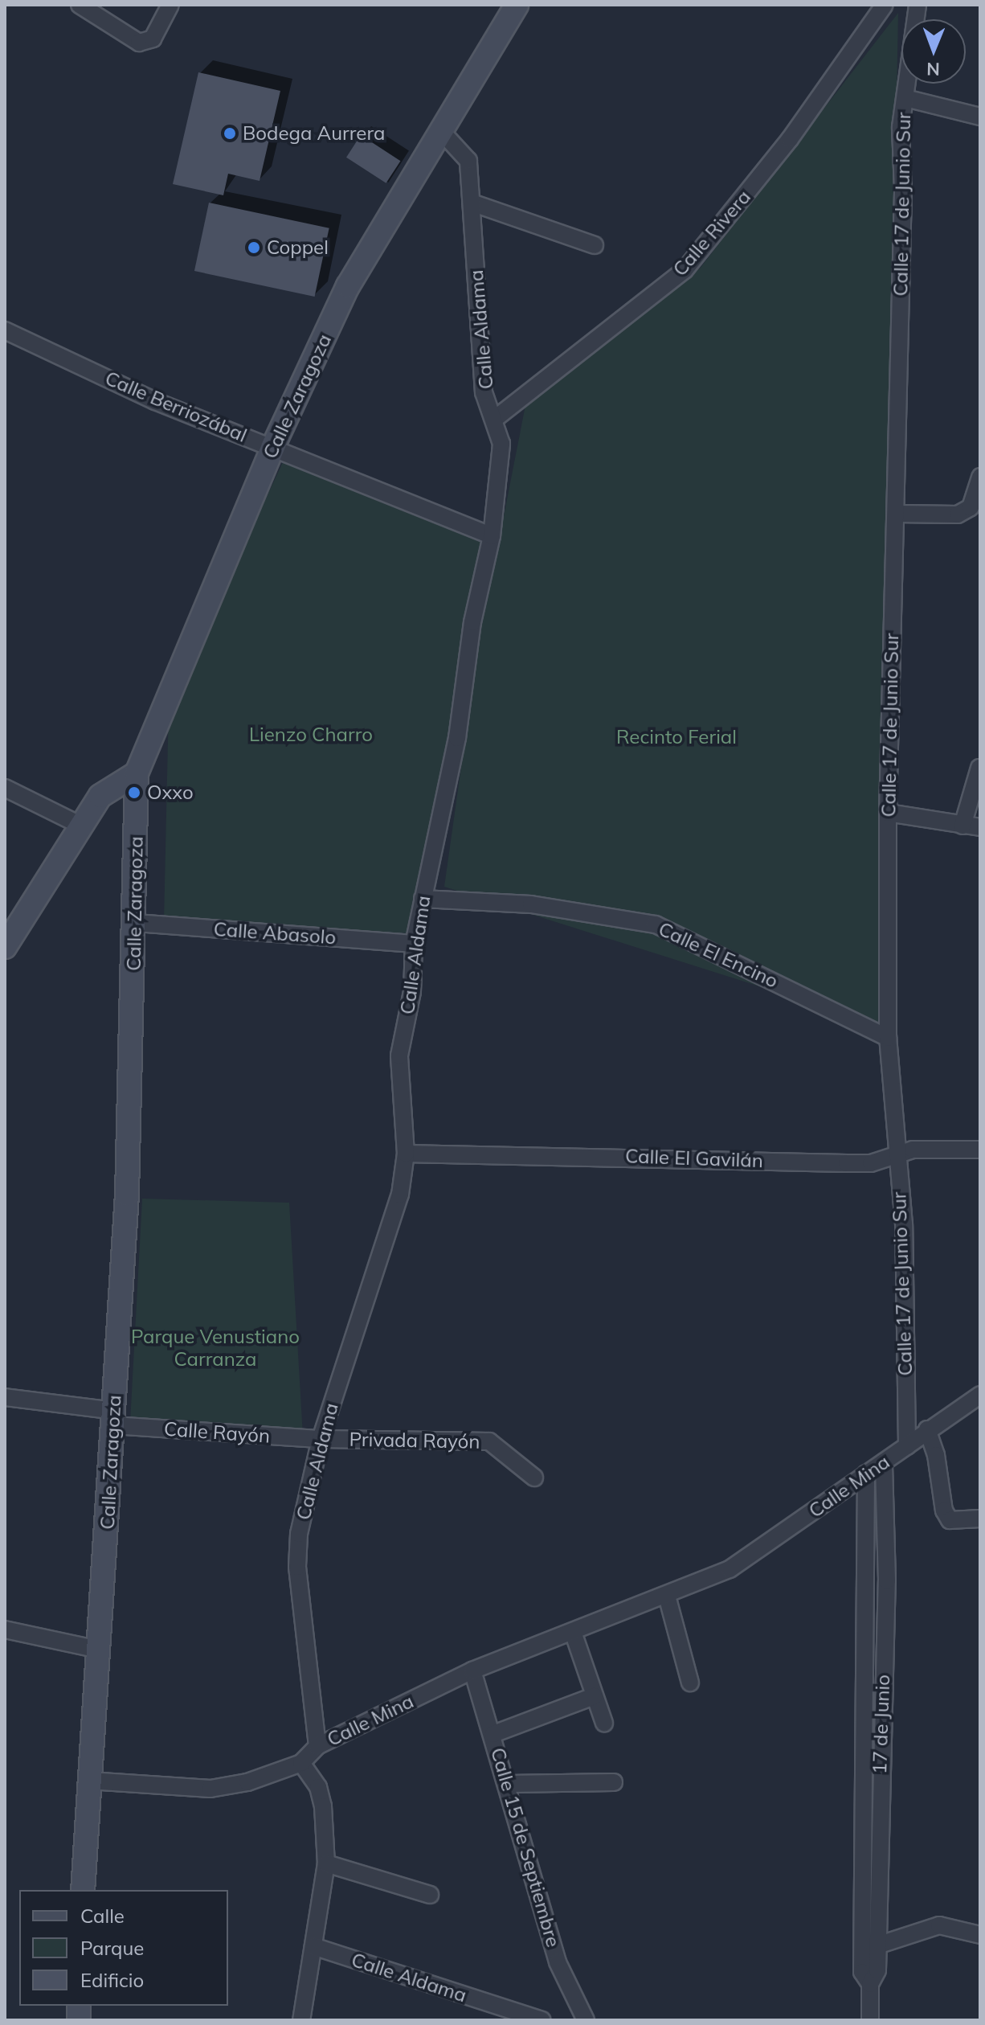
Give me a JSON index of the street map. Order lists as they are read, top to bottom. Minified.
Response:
{"streets":{"main road":["Calle Zaragoza"],"street":["Calle 17 de Junio Sur","Calle Rivera","Calle Aldama","Calle Berriozábal","Calle Abasolo","Calle El Encino","Calle El Gavilán","Calle Rayón","Privada Rayón","Calle Mina","17 de Junio","Calle 15 de Septiembre"]},"crossings":[["Calle 17 de Junio Sur","Calle El Encino"],["Calle 17 de Junio Sur","Calle El Gavilán"],["Calle 17 de Junio Sur","Calle Mina"],["Calle Rivera","Calle Aldama"],["Calle Aldama","Calle Zaragoza"],["Calle Aldama","Calle Berriozábal"],["Calle Aldama","Calle Abasolo"],["Calle Aldama","Calle El Encino"],["Calle Aldama","Calle El Gavilán"],["Calle Aldama","Calle Rayón"],["Calle Aldama","Privada Rayón"],["Calle Aldama","Calle Mina"],["Calle Zaragoza","Calle Berriozábal"],["Calle Zaragoza","Calle Abasolo"],["Calle Zaragoza","Calle Rayón"],["Calle Zaragoza","Calle Mina"],["Calle Rayón","Privada Rayón"],["Calle Mina","17 de Junio"],["Calle Mina","Calle 15 de Septiembre"]],"parks":["Lienzo Charro","Recinto Ferial","Parque Venustiano Carranza"],"places":["Bodega Aurrera","Coppel","Oxxo"],"legend":["Calle","Parque","Edificio"],"north":"bottom"}
